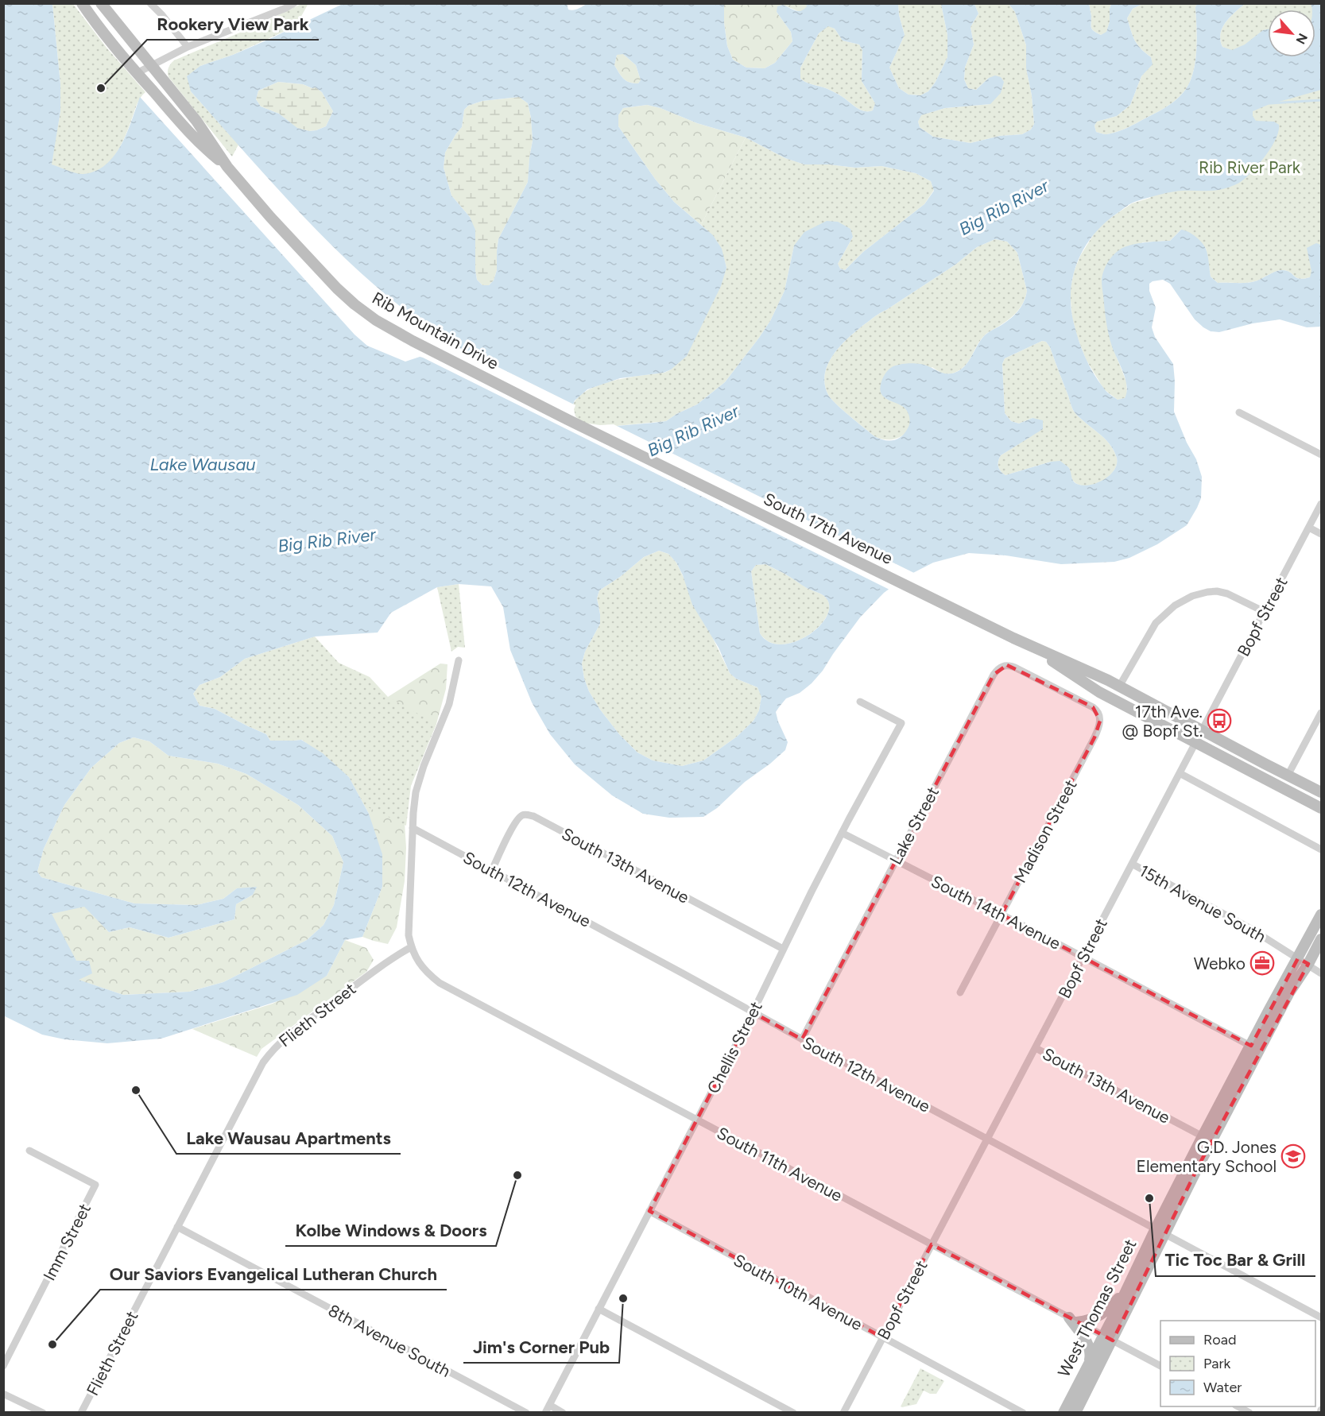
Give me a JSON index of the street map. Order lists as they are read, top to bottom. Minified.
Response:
{"streets":{"main road":["Rib Mountain Drive","South 17th Avenue","West Thomas Street"],"street":["Bopf Street","Lake Street","Madison Street","South 13th Avenue","South 12th Avenue","15th Avenue South","South 14th Avenue","Flieth Street","Chellis Street","South 11th Avenue","Imm Street","South 10th Avenue","8th Avenue South"]},"crossings":[["Rib Mountain Drive","South 17th Avenue"],["South 17th Avenue","Bopf Street"],["Bopf Street","South 13th Avenue"],["Bopf Street","South 12th Avenue"],["Bopf Street","15th Avenue South"],["Bopf Street","South 14th Avenue"],["Bopf Street","South 11th Avenue"],["Bopf Street","South 10th Avenue"],["Lake Street","Madison Street"],["Lake Street","South 12th Avenue"],["Lake Street","South 14th Avenue"],["Madison Street","South 14th Avenue"],["South 13th Avenue","South 12th Avenue"],["South 13th Avenue","Chellis Street"],["South 13th Avenue","West Thomas Street"],["South 12th Avenue","Chellis Street"],["South 12th Avenue","West Thomas Street"],["15th Avenue South","West Thomas Street"],["South 14th Avenue","Chellis Street"],["South 14th Avenue","West Thomas Street"],["Flieth Street","South 11th Avenue"],["Flieth Street","8th Avenue South"],["Chellis Street","South 11th Avenue"],["Chellis Street","South 10th Avenue"],["South 11th Avenue","West Thomas Street"]],"water":["Big Rib River","Lake Wausau"],"parks":["Rib River Park"],"places":{"other":["Rookery View Park","Lake Wausau Apartments","Kolbe Windows & Doors","Tic Toc Bar & Grill","Jim's Corner Pub","Our Saviors Evangelical Lutheran Church"],"bus stop":["17th Ave. @ Bopf St."],"office":["Webko"],"school or university":["G.D. Jones Elementary School"]},"legend":["Road","Park","Water"],"north":"bottom right"}
